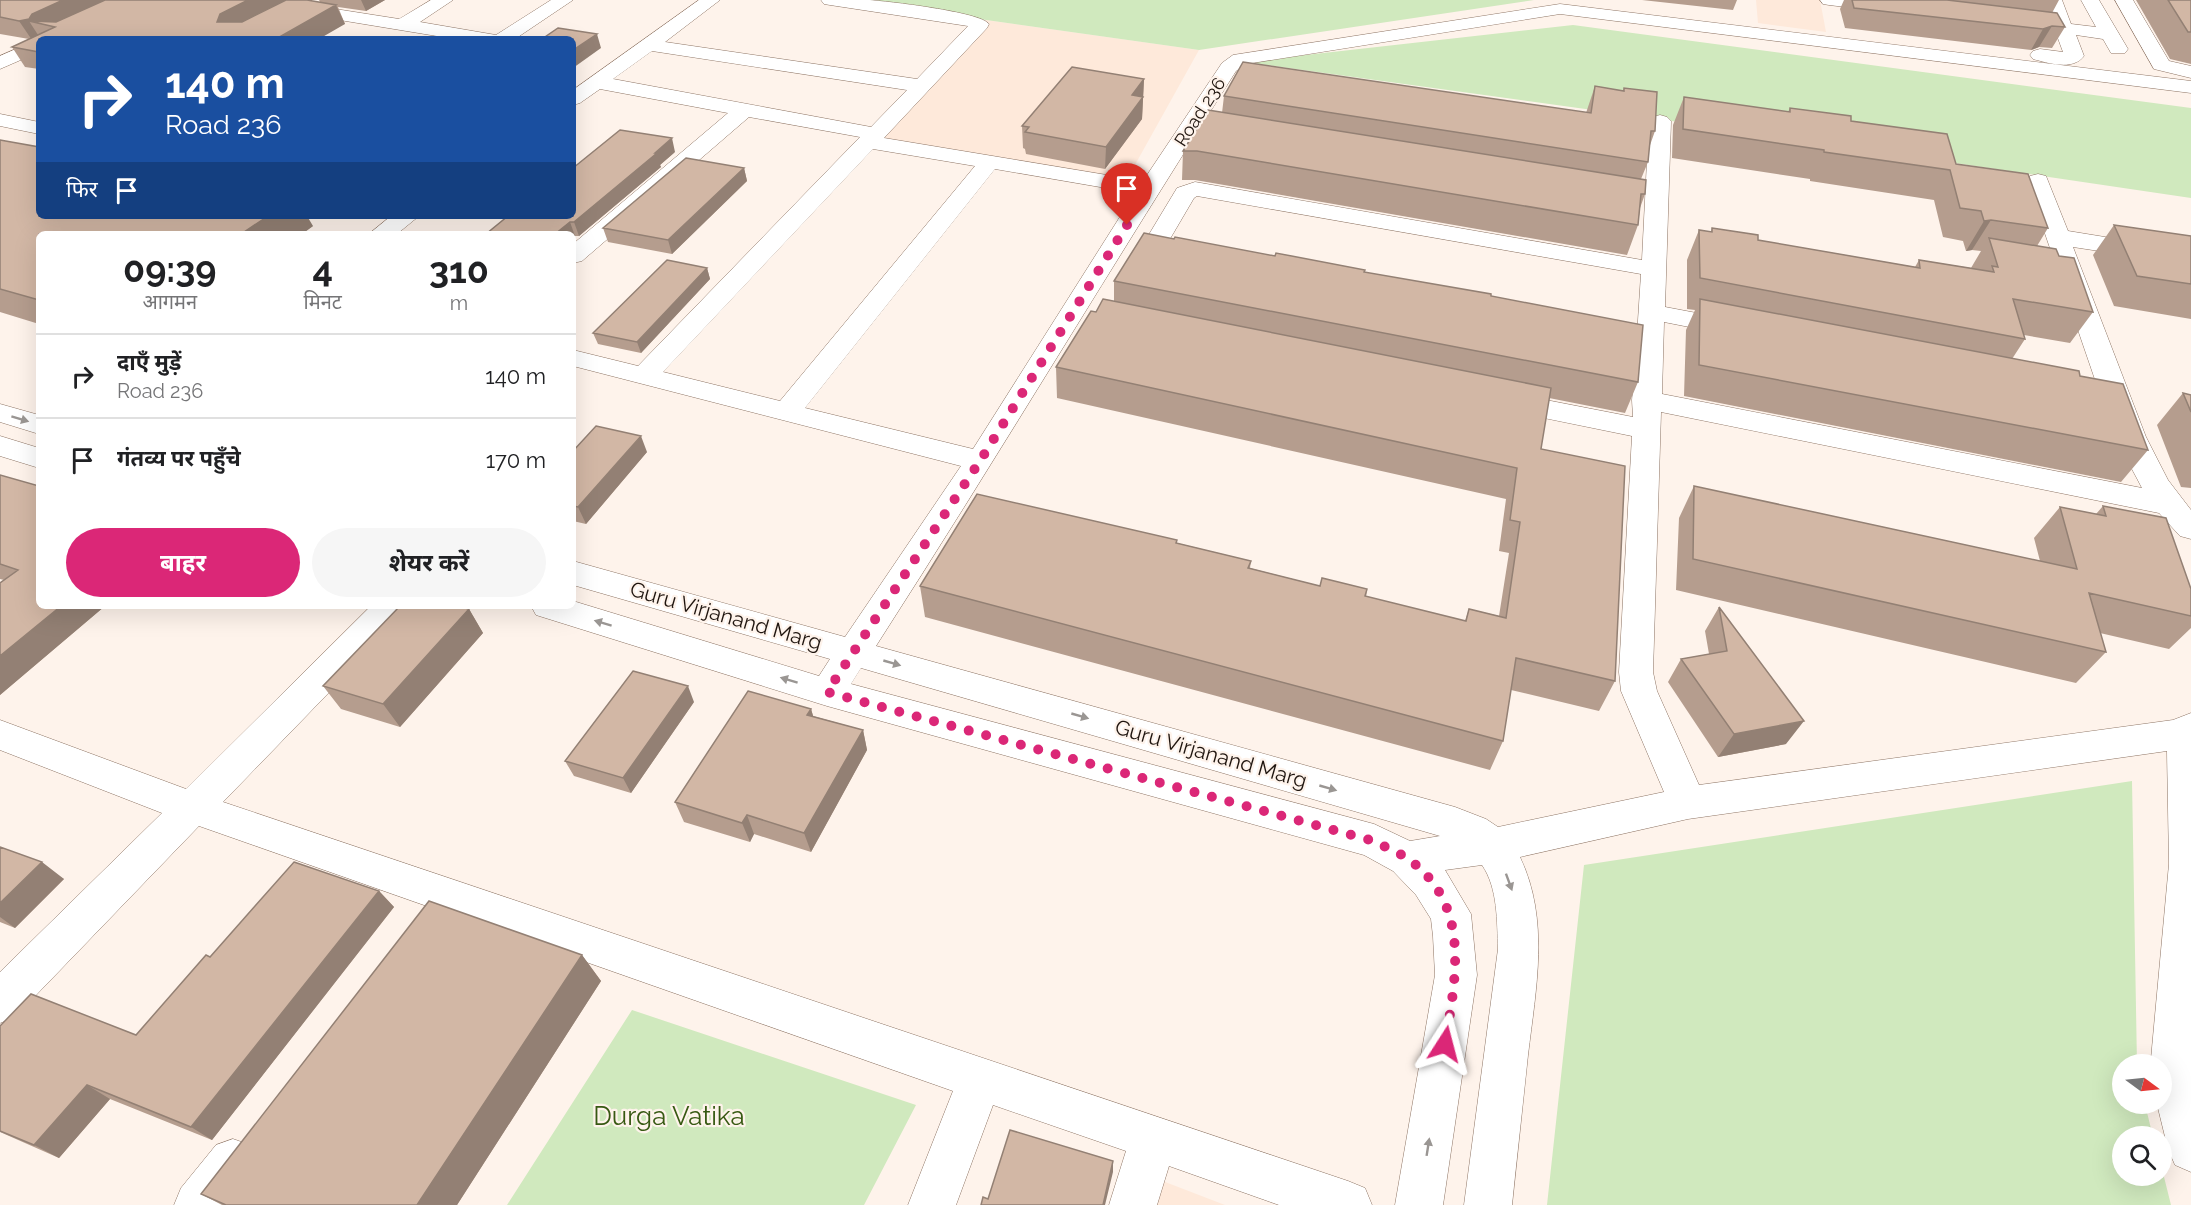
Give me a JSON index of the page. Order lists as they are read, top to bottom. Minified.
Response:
{"streets":{"street":["Road 236","Guru Virjanand Marg"]},"crossings":[["Road 236","Guru Virjanand Marg"]],"parks":["Durga Vatika"],"north":"right","page":{"turn":["140 m","Road 236"],"then":"फिर","eta":["09:39","आगमन","4","मिनट","310","m"],"list":[{"name":"दाएँ मुड़ें","note":"Road 236","value":"140 m"},{"name":"गंतव्य पर पहुँचे","value":"170 m"}],"buttons":["बाहर","शेयर करें"]}}
